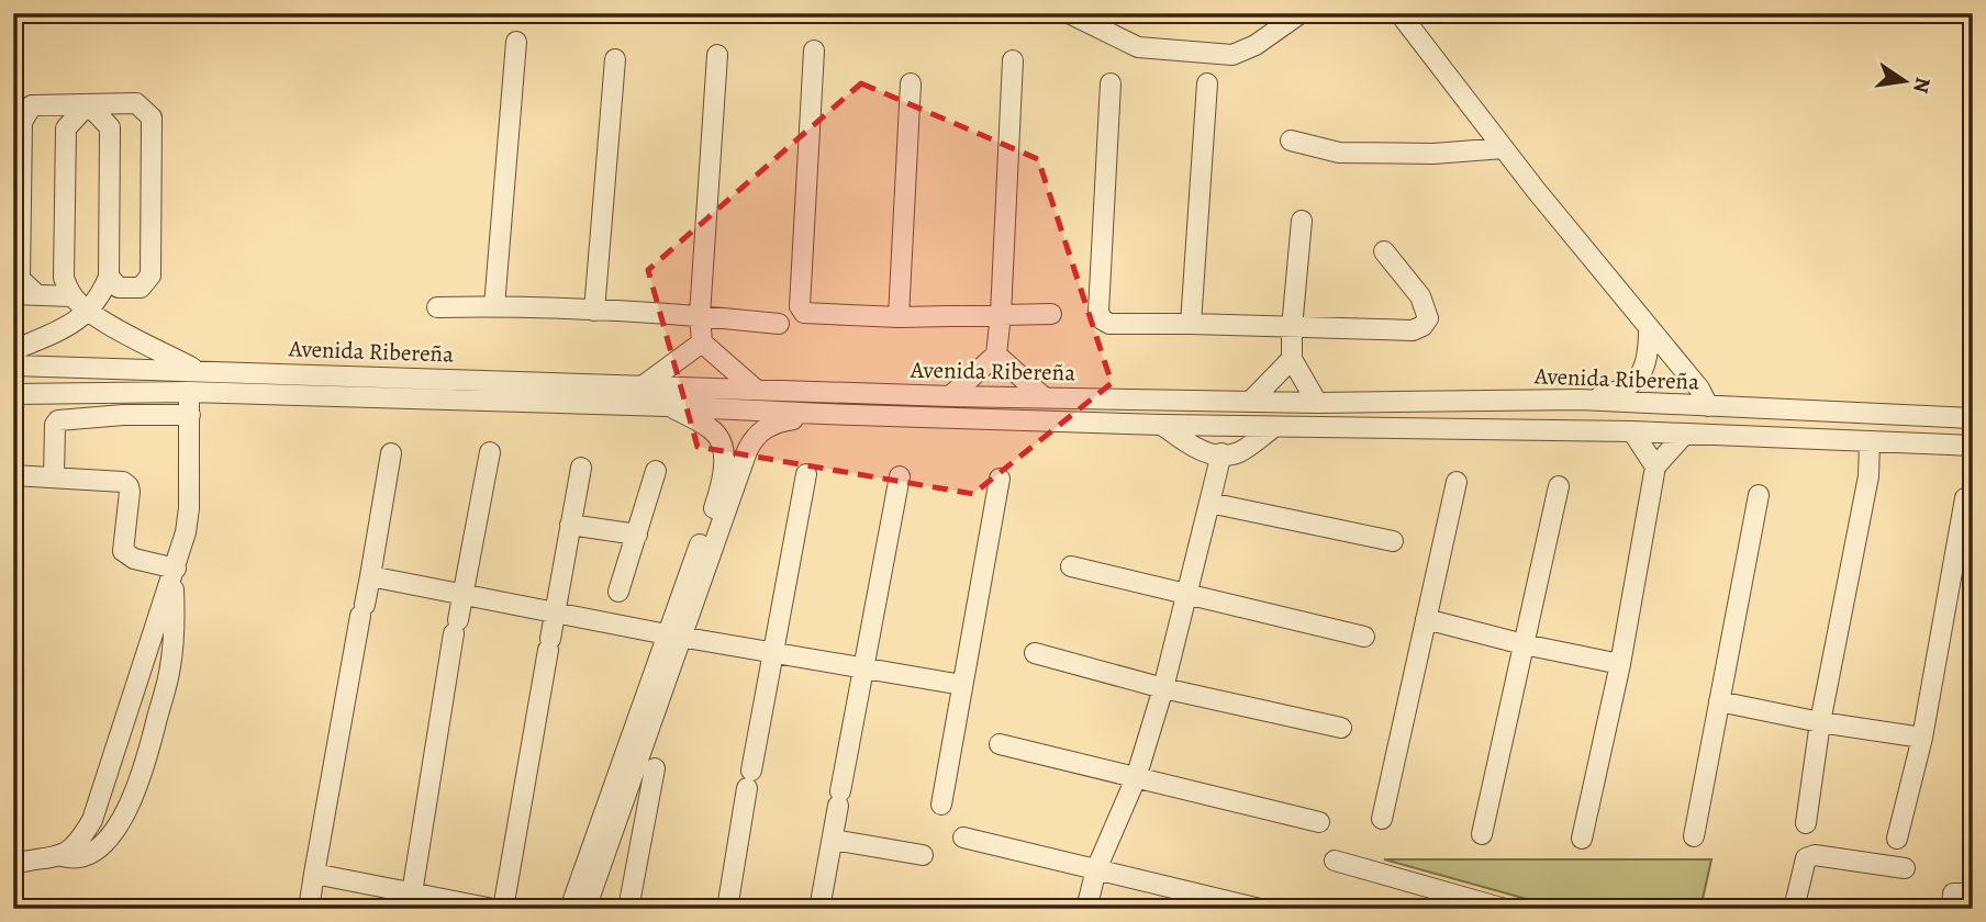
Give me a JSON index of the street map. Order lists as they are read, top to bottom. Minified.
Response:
{"streets":{"street":["Avenida Ribereña"]},"north":"right"}
